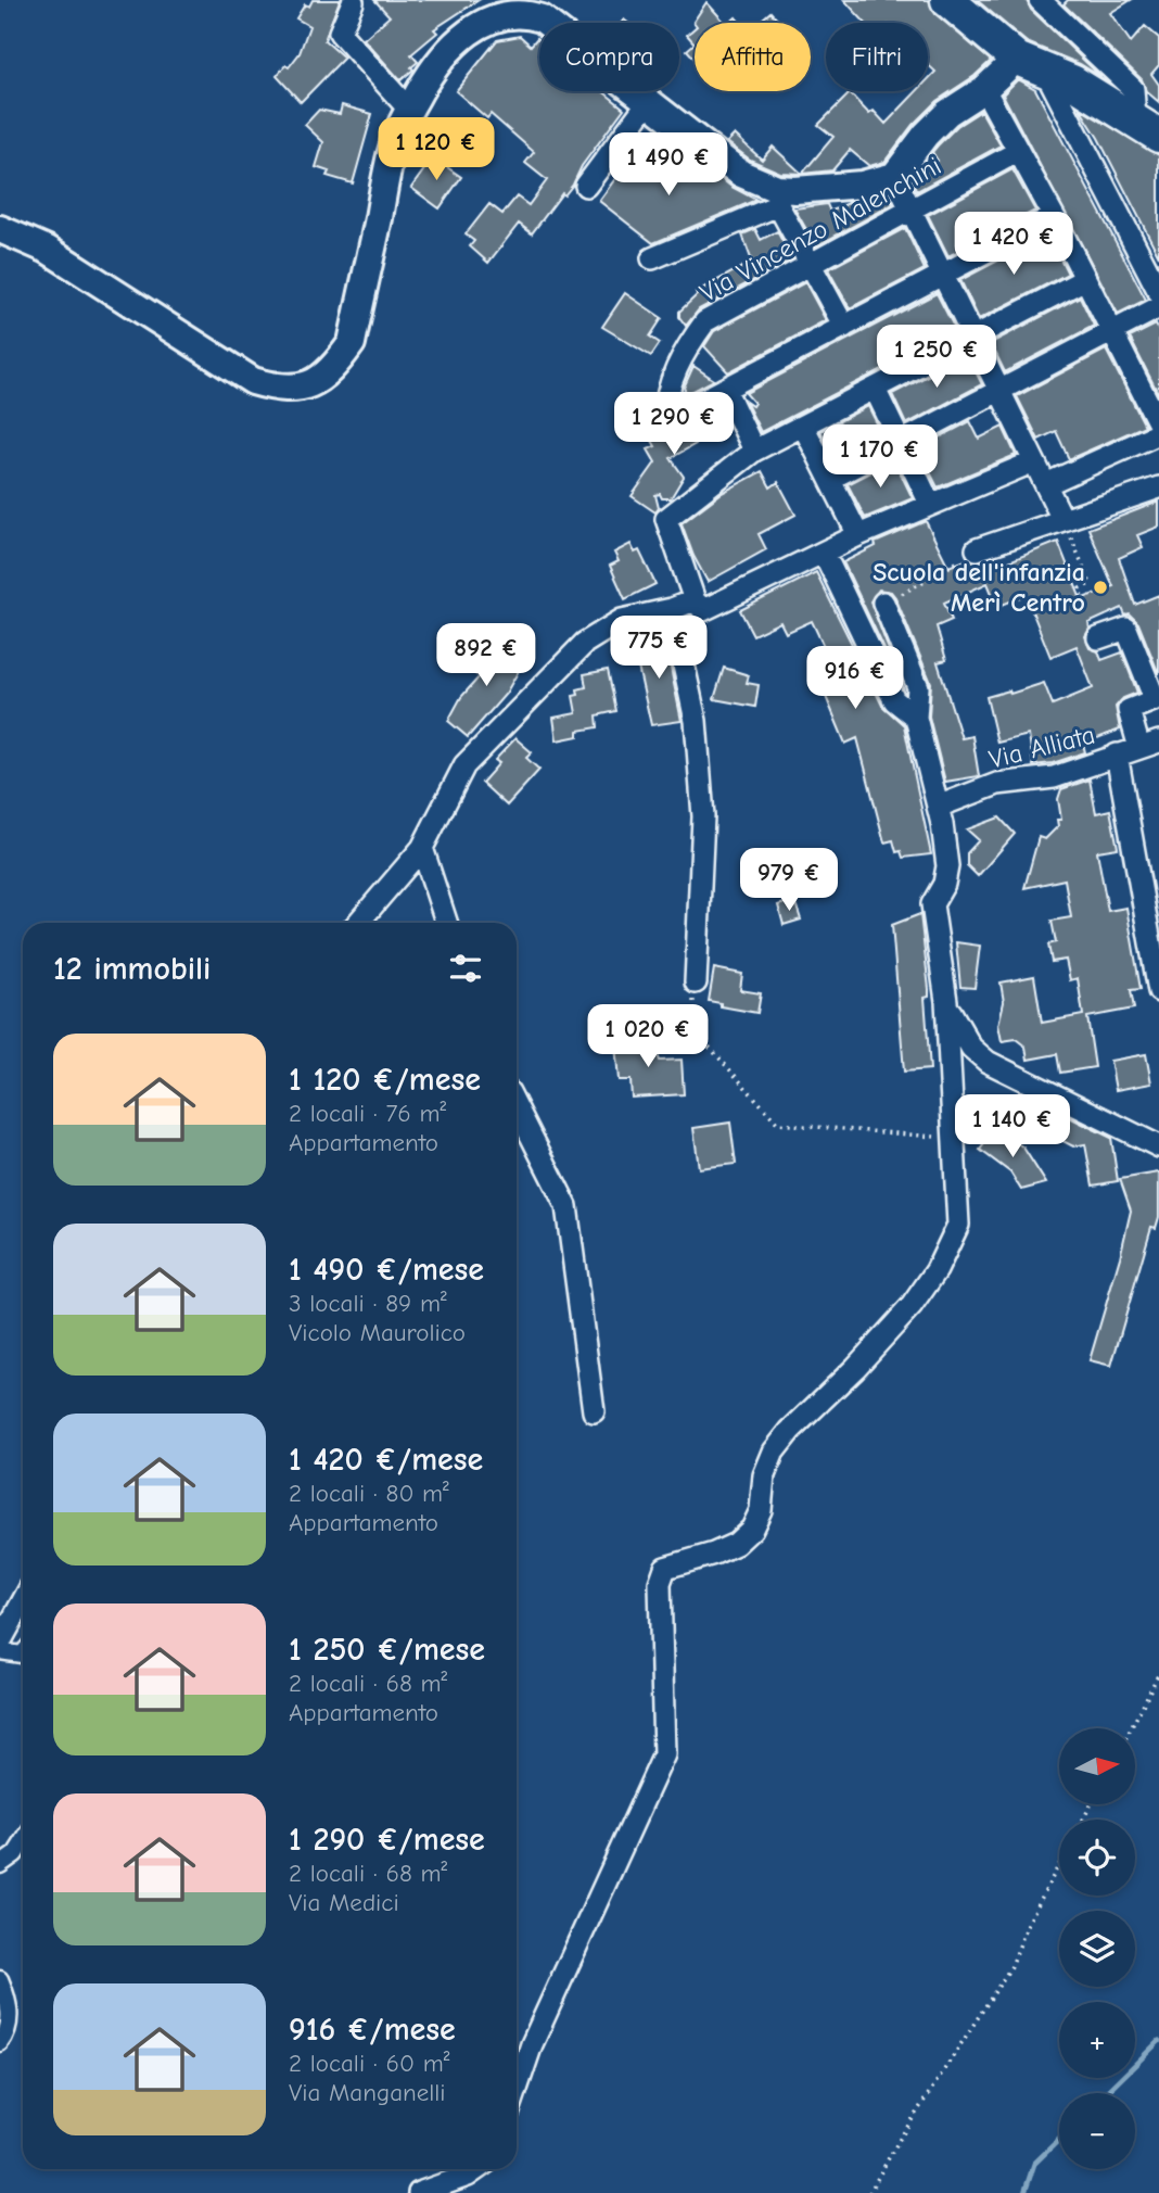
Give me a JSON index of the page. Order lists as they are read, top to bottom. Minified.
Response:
{"streets":{"street":["Via Vincenzo Malenchini","Via Alliata"]},"places":["Scuola dell'infanzia Merì Centro"],"north":"right","page":{"chip":["Compra","Affitta","Filtri"],"price":["1 120 €","1 490 €","1 420 €","1 250 €","1 290 €","1 170 €","775 €","892 €","916 €","979 €","1 020 €","1 140 €"],"heading":"12 immobili","list":[{"name":"1 120 €/mese","note":"2 locali · 76 m² · Appartamento"},{"name":"1 490 €/mese","note":"3 locali · 89 m² · Vicolo Maurolico"},{"name":"1 420 €/mese","note":"2 locali · 80 m² · Appartamento"},{"name":"1 250 €/mese","note":"2 locali · 68 m² · Appartamento"},{"name":"1 290 €/mese","note":"2 locali · 68 m² · Via Medici"},{"name":"916 €/mese","note":"2 locali · 60 m² · Via Manganelli"}],"map_buttons":["+","−"]}}
